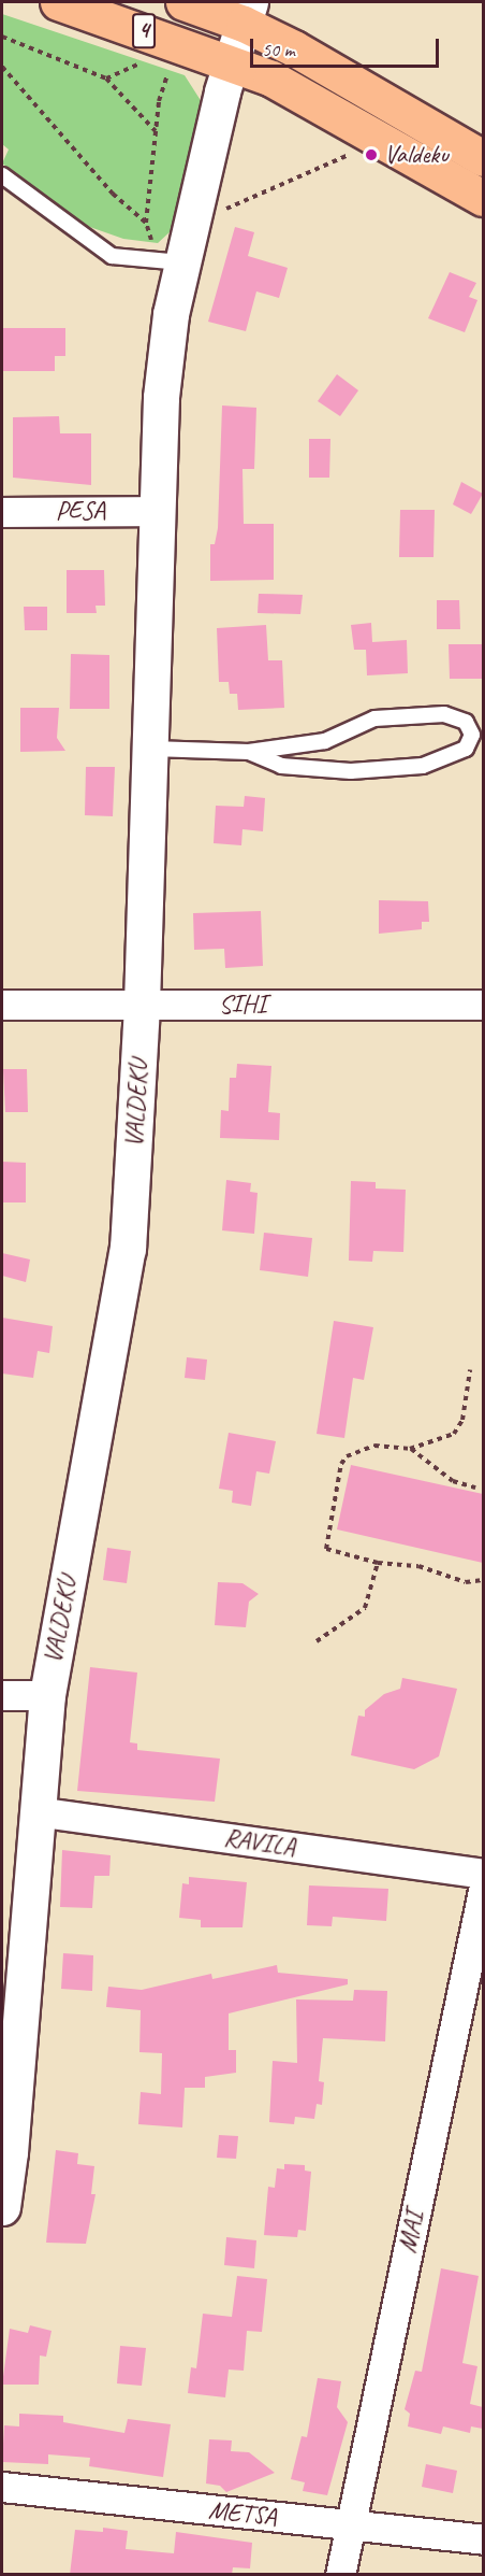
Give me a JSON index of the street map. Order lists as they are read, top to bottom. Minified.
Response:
{"streets":{"highway":["4"],"street":["PESA","SIHI","VALDEKU","RAVILA","MAI","METSA"]},"crossings":[["4","VALDEKU"],["PESA","VALDEKU"],["SIHI","VALDEKU"],["VALDEKU","RAVILA"],["MAI","METSA"]],"places":["Valdeku"],"scale_bar":"50 m"}
